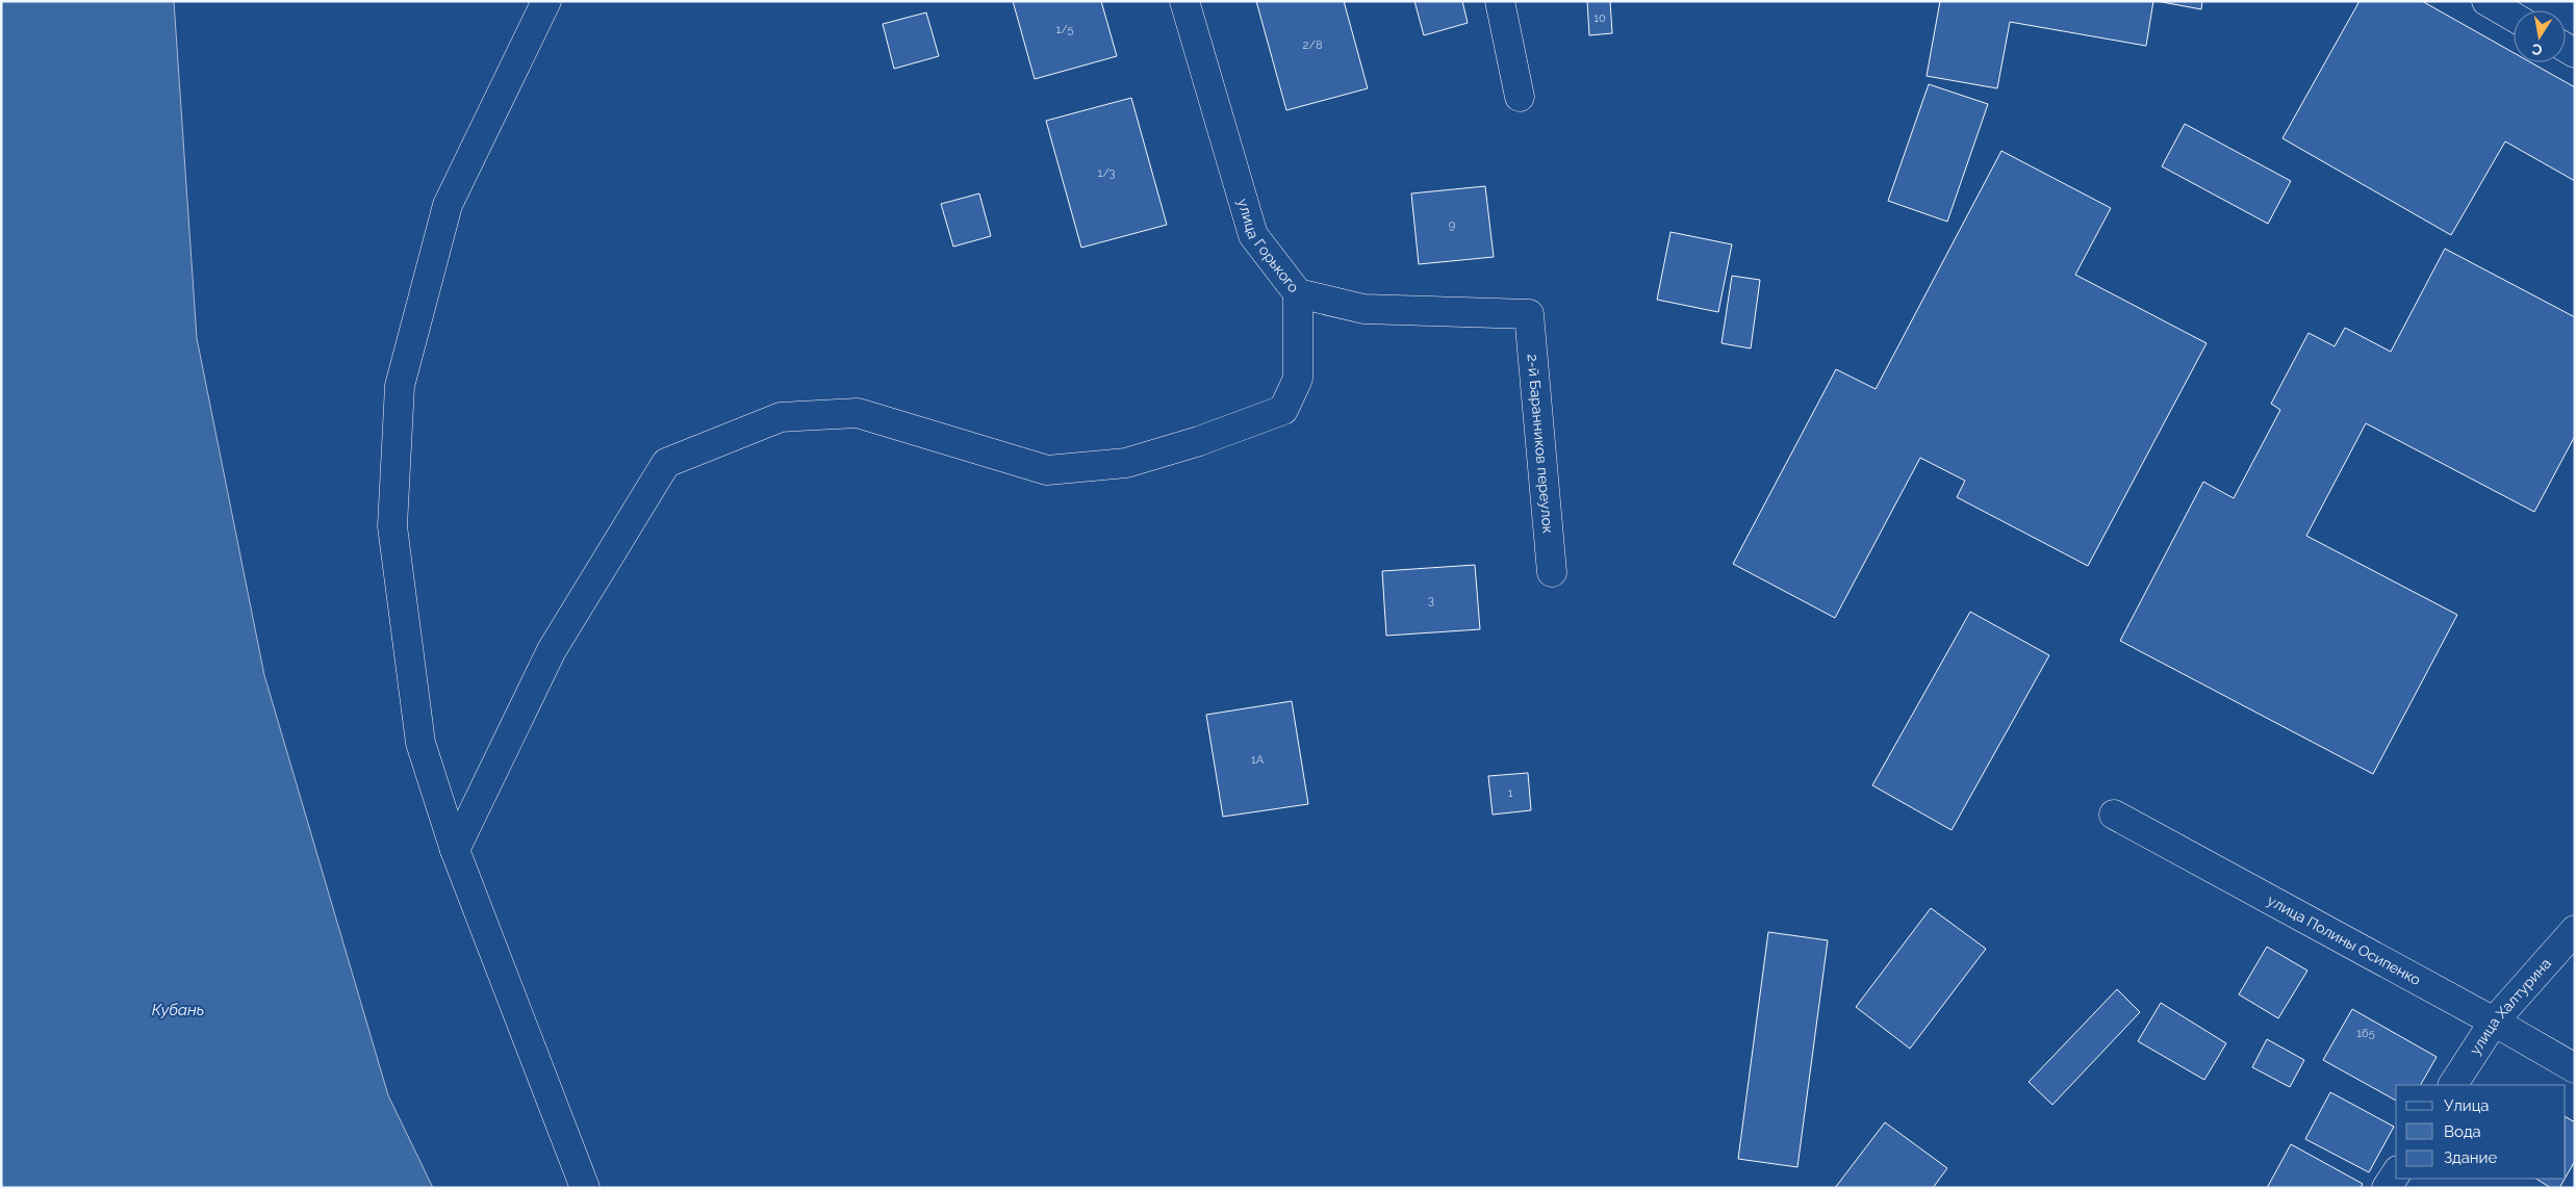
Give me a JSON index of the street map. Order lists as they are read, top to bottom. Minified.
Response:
{"streets":{"street":["улица Горького","2-й Баранников переулок","улица Полины Осипенко","улица Халтурина"]},"crossings":[["улица Горького","2-й Баранников переулок"],["улица Полины Осипенко","улица Халтурина"]],"water":["Кубань"],"house_numbers":["10","1/5","2/8","1/3","9","3","1А","1","165"],"legend":["Улица","Вода","Здание"],"north":"bottom"}
